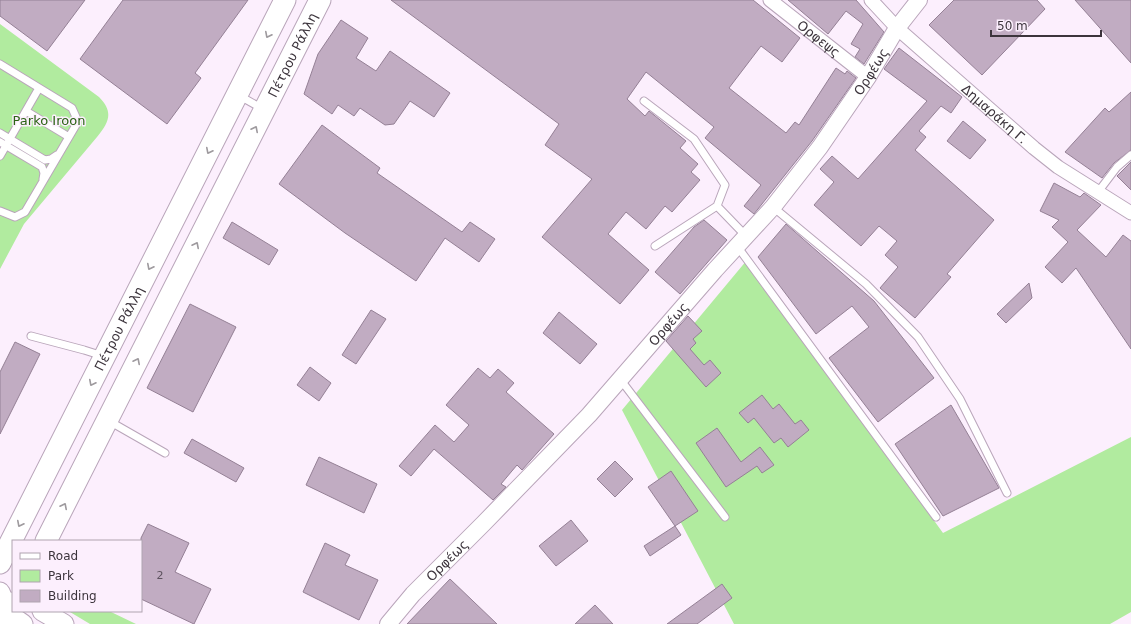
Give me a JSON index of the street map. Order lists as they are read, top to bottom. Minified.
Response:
{"streets":{"main road":["Πέτρου Ράλλη"],"street":["Ορφεψς","Ορφέως","Δημαράκη Γ."]},"crossings":[["Ορφεψς","Ορφέως"],["Ορφέως","Δημαράκη Γ."]],"parks":["Parko Iroon"],"house_numbers":["2"],"legend":["Road","Park","Building"],"scale_bar":"50 m"}
